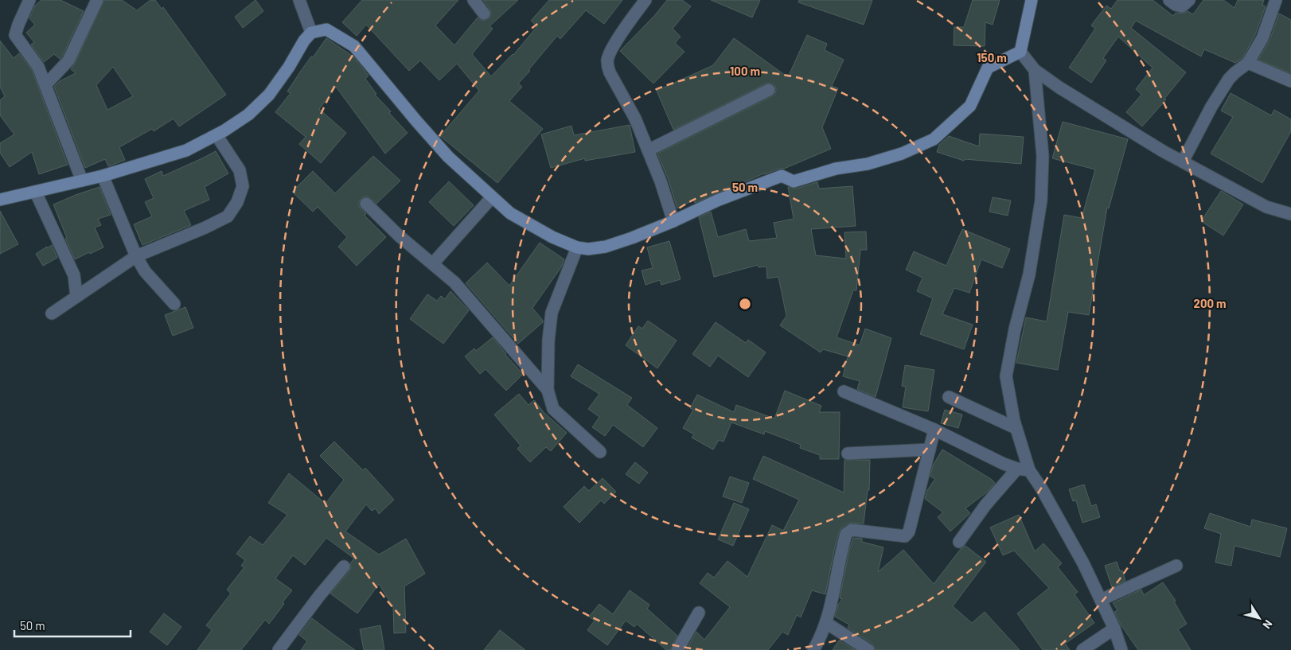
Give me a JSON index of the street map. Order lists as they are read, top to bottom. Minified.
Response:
{"scale_bar":"50 m","north":"bottom right","rings":["150 m","100 m","50 m","200 m"]}
